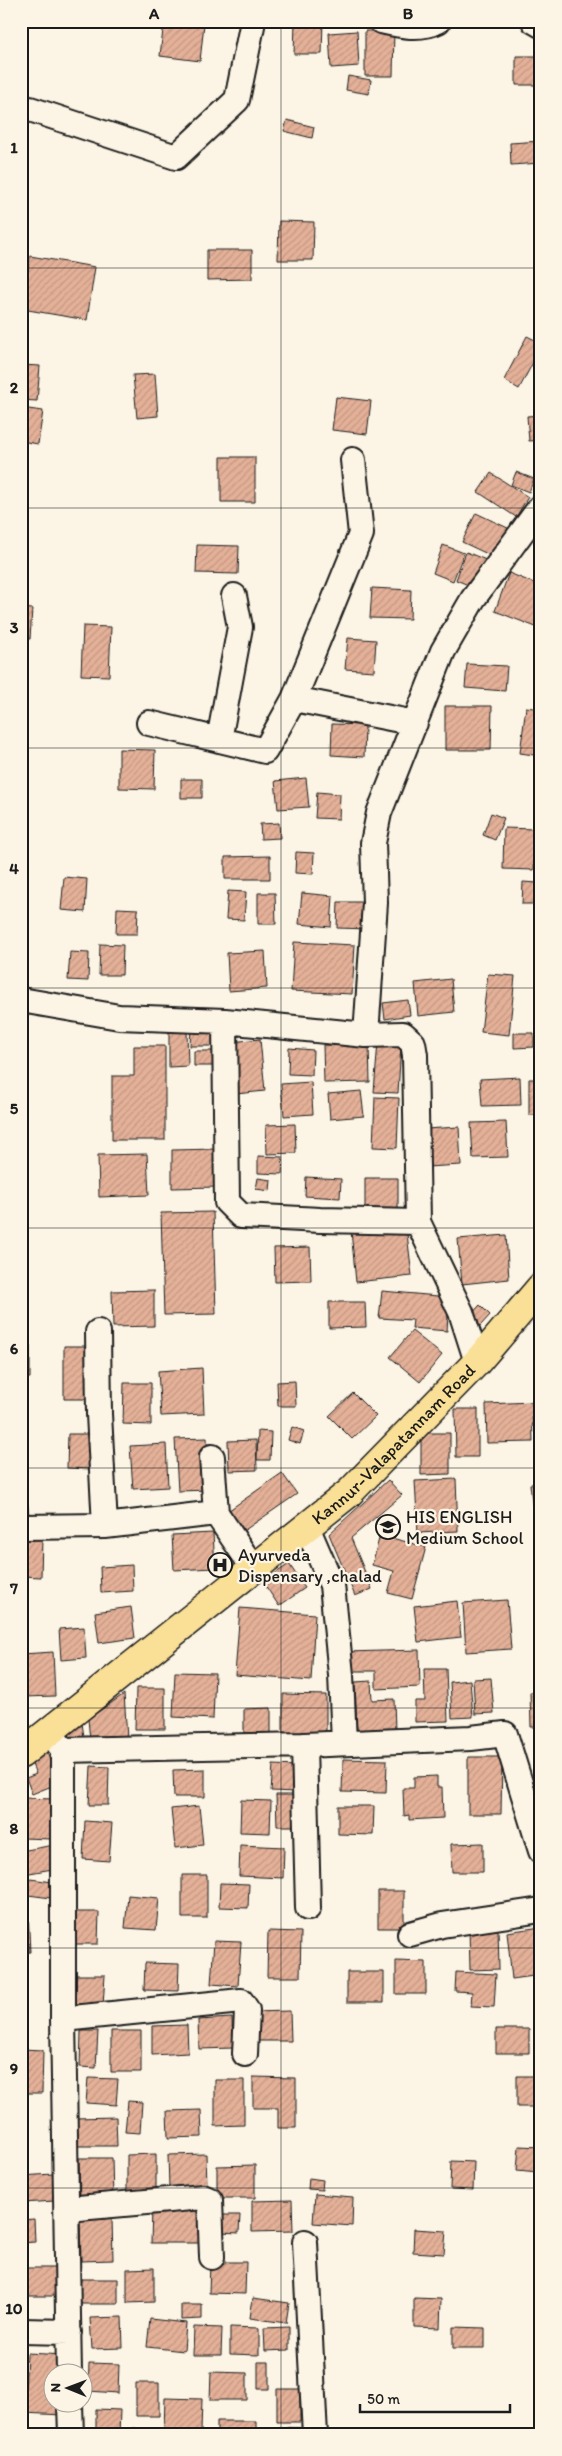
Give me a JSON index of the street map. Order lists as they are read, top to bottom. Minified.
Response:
{"streets":{"main road":["Kannur-Valapatannam Road"]},"places":{"school or university":["HIS ENGLISH Medium School"],"hospital":["Ayurveda Dispensary ,chalad"]},"scale_bar":"50 m","north":"left","grid":{"columns":["A","B"],"rows":["1","2","3","4","5","6","7","8","9","10"]}}
